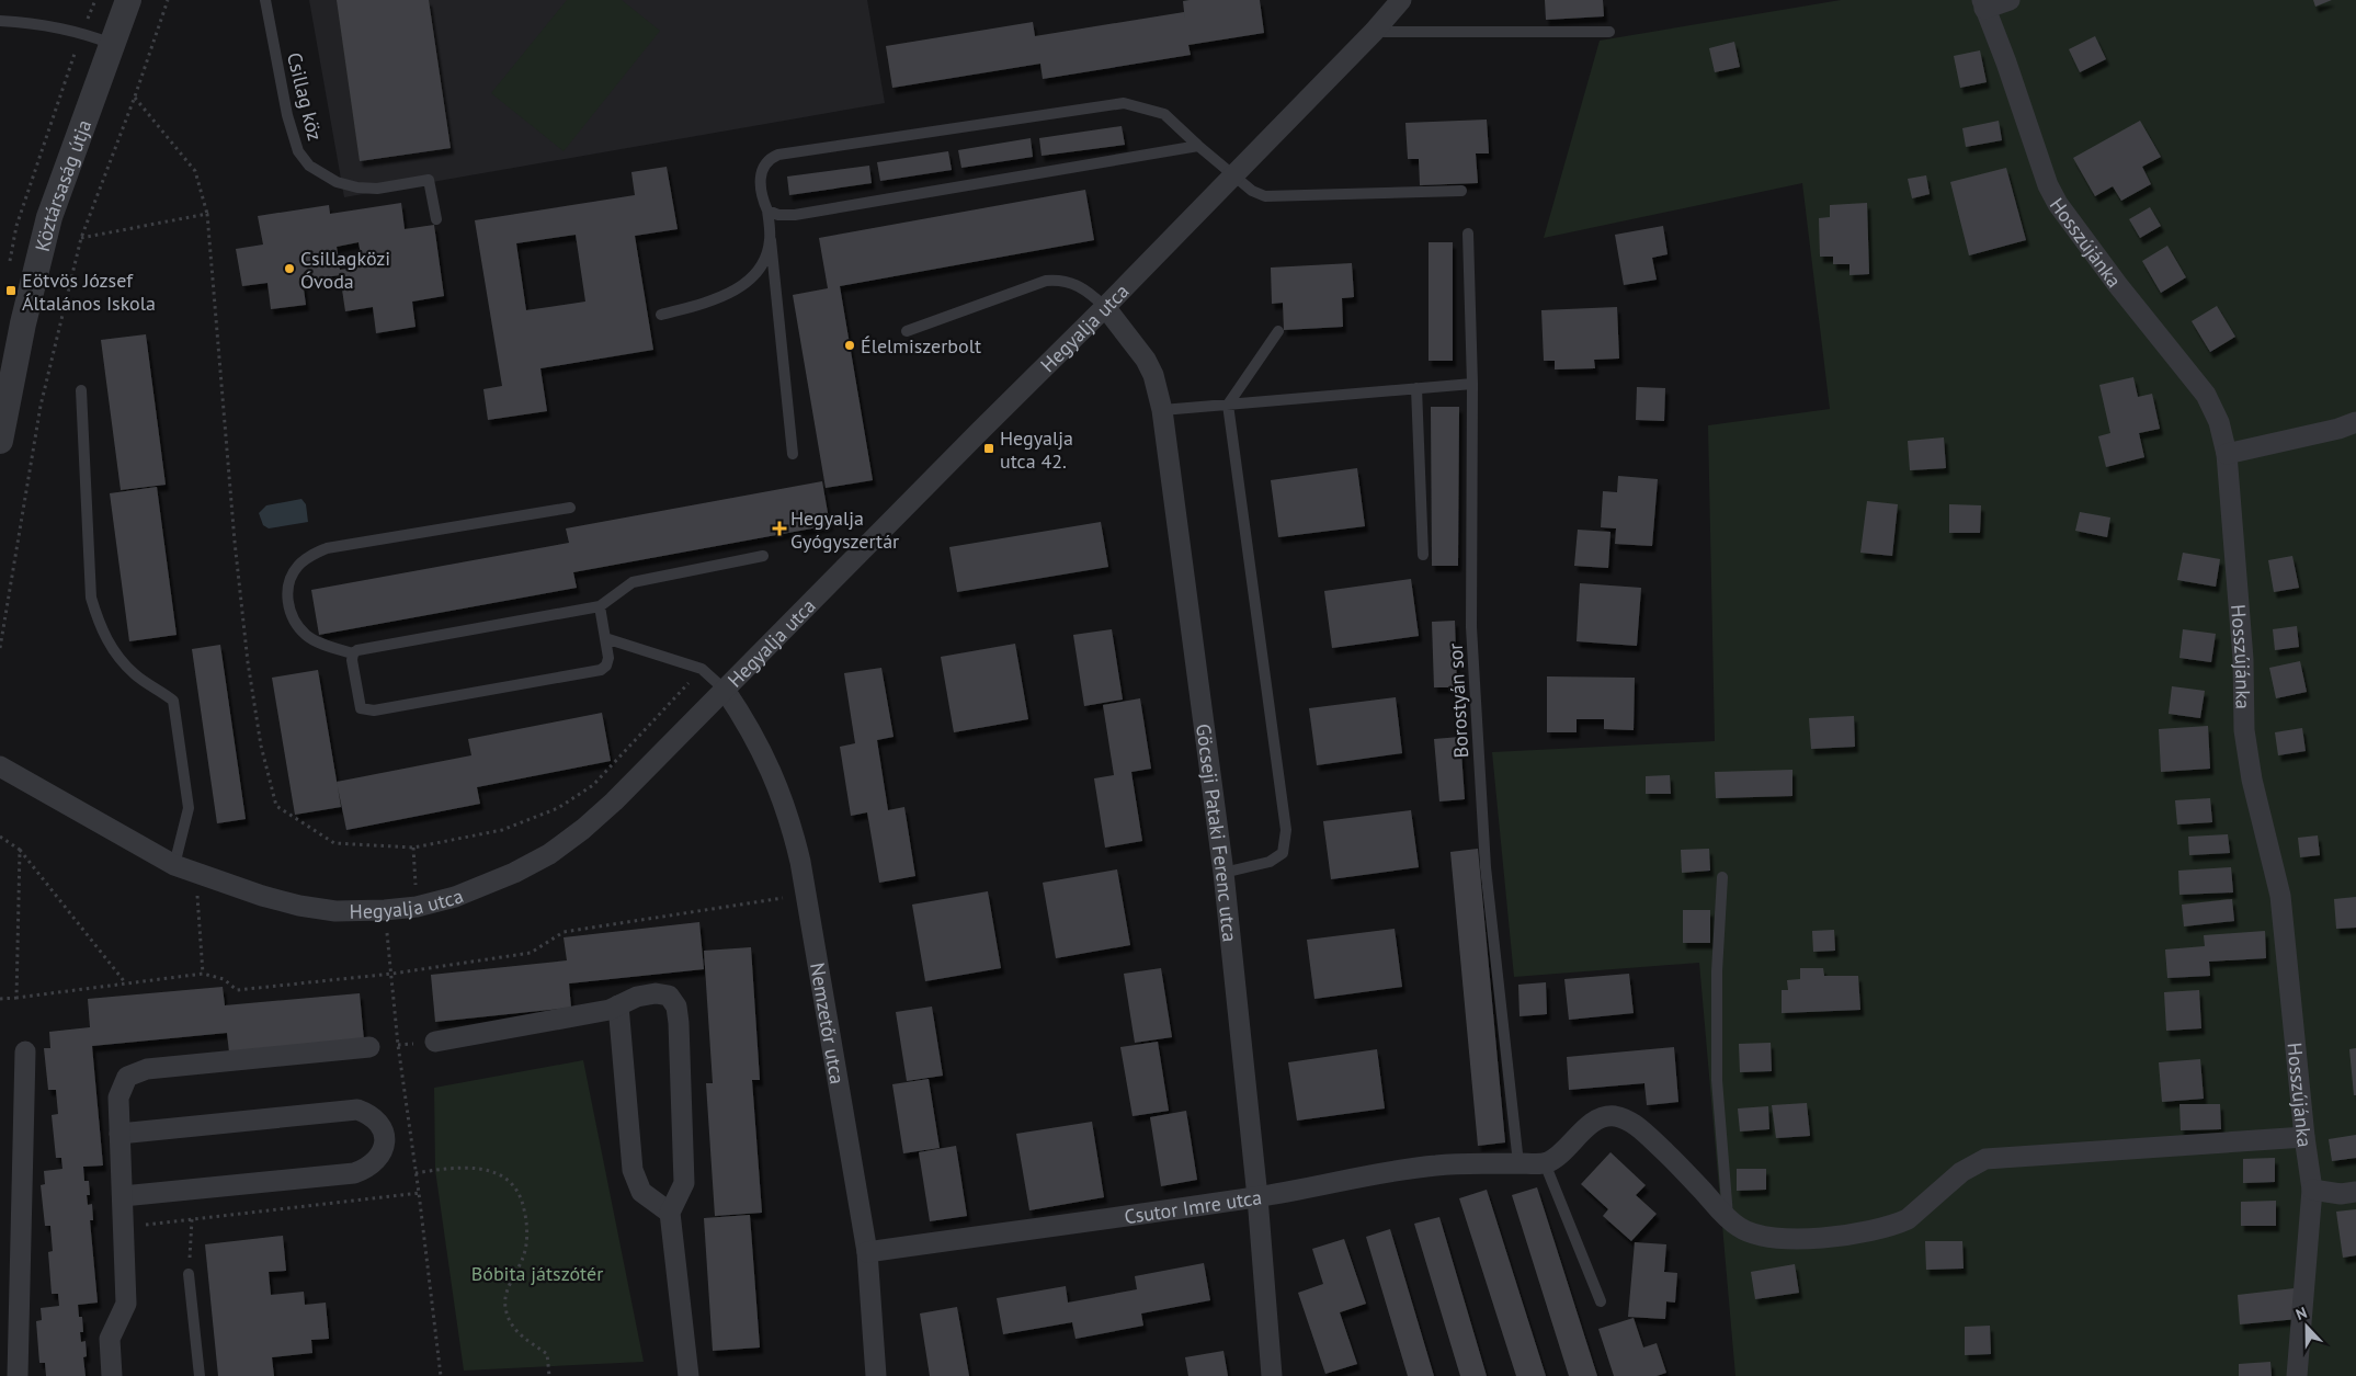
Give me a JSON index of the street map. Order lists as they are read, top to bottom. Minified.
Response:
{"streets":{"street":["Köztársaság útja","Hosszújánka","Hegyalja utca","Göcseji Pataki Ferenc utca","Nemzetőr utca","Csutor Imre utca"],"lane":["Csillag köz","Borostyán sor"]},"crossings":[["Hegyalja utca","Göcseji Pataki Ferenc utca"],["Hegyalja utca","Nemzetőr utca"],["Borostyán sor","Csutor Imre utca"],["Göcseji Pataki Ferenc utca","Csutor Imre utca"],["Nemzetőr utca","Csutor Imre utca"]],"parks":["Bóbita játszótér"],"places":{"other":["Csillagközi Óvoda","Élelmiszerbolt"],"transit":["Eötvös József Általános Iskola","Hegyalja utca 42."],"health":["Hegyalja Gyógyszertár"]},"north":"top"}
